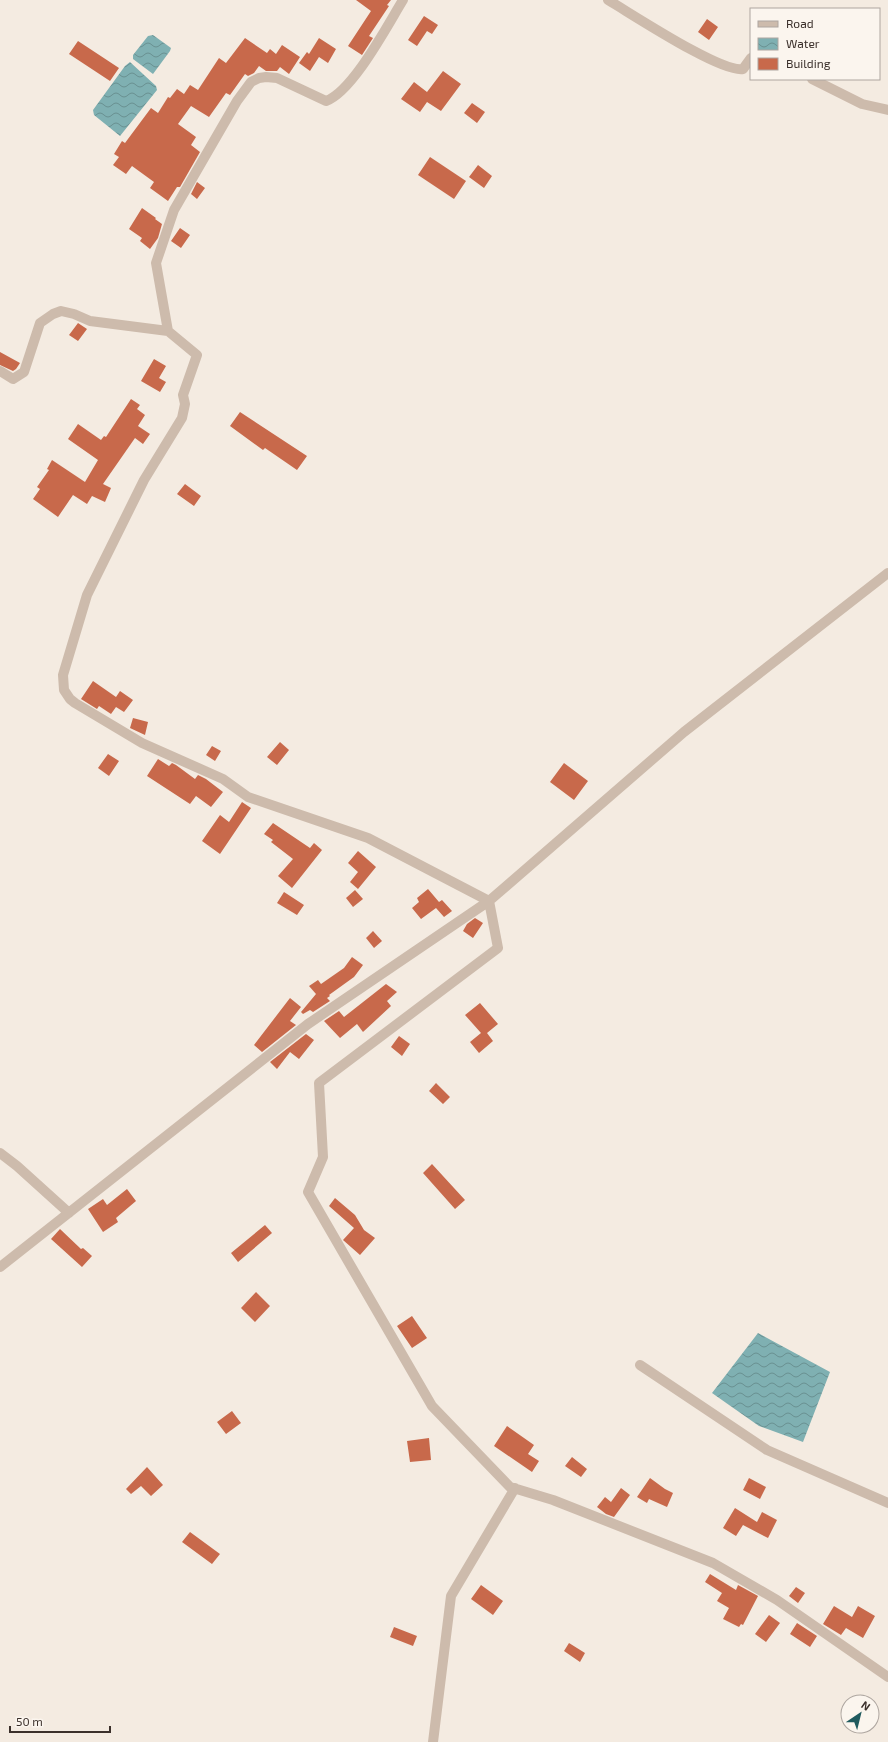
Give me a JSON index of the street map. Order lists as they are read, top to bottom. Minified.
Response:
{"legend":["Road","Water","Building"],"scale_bar":"50 m","north":"top right"}
